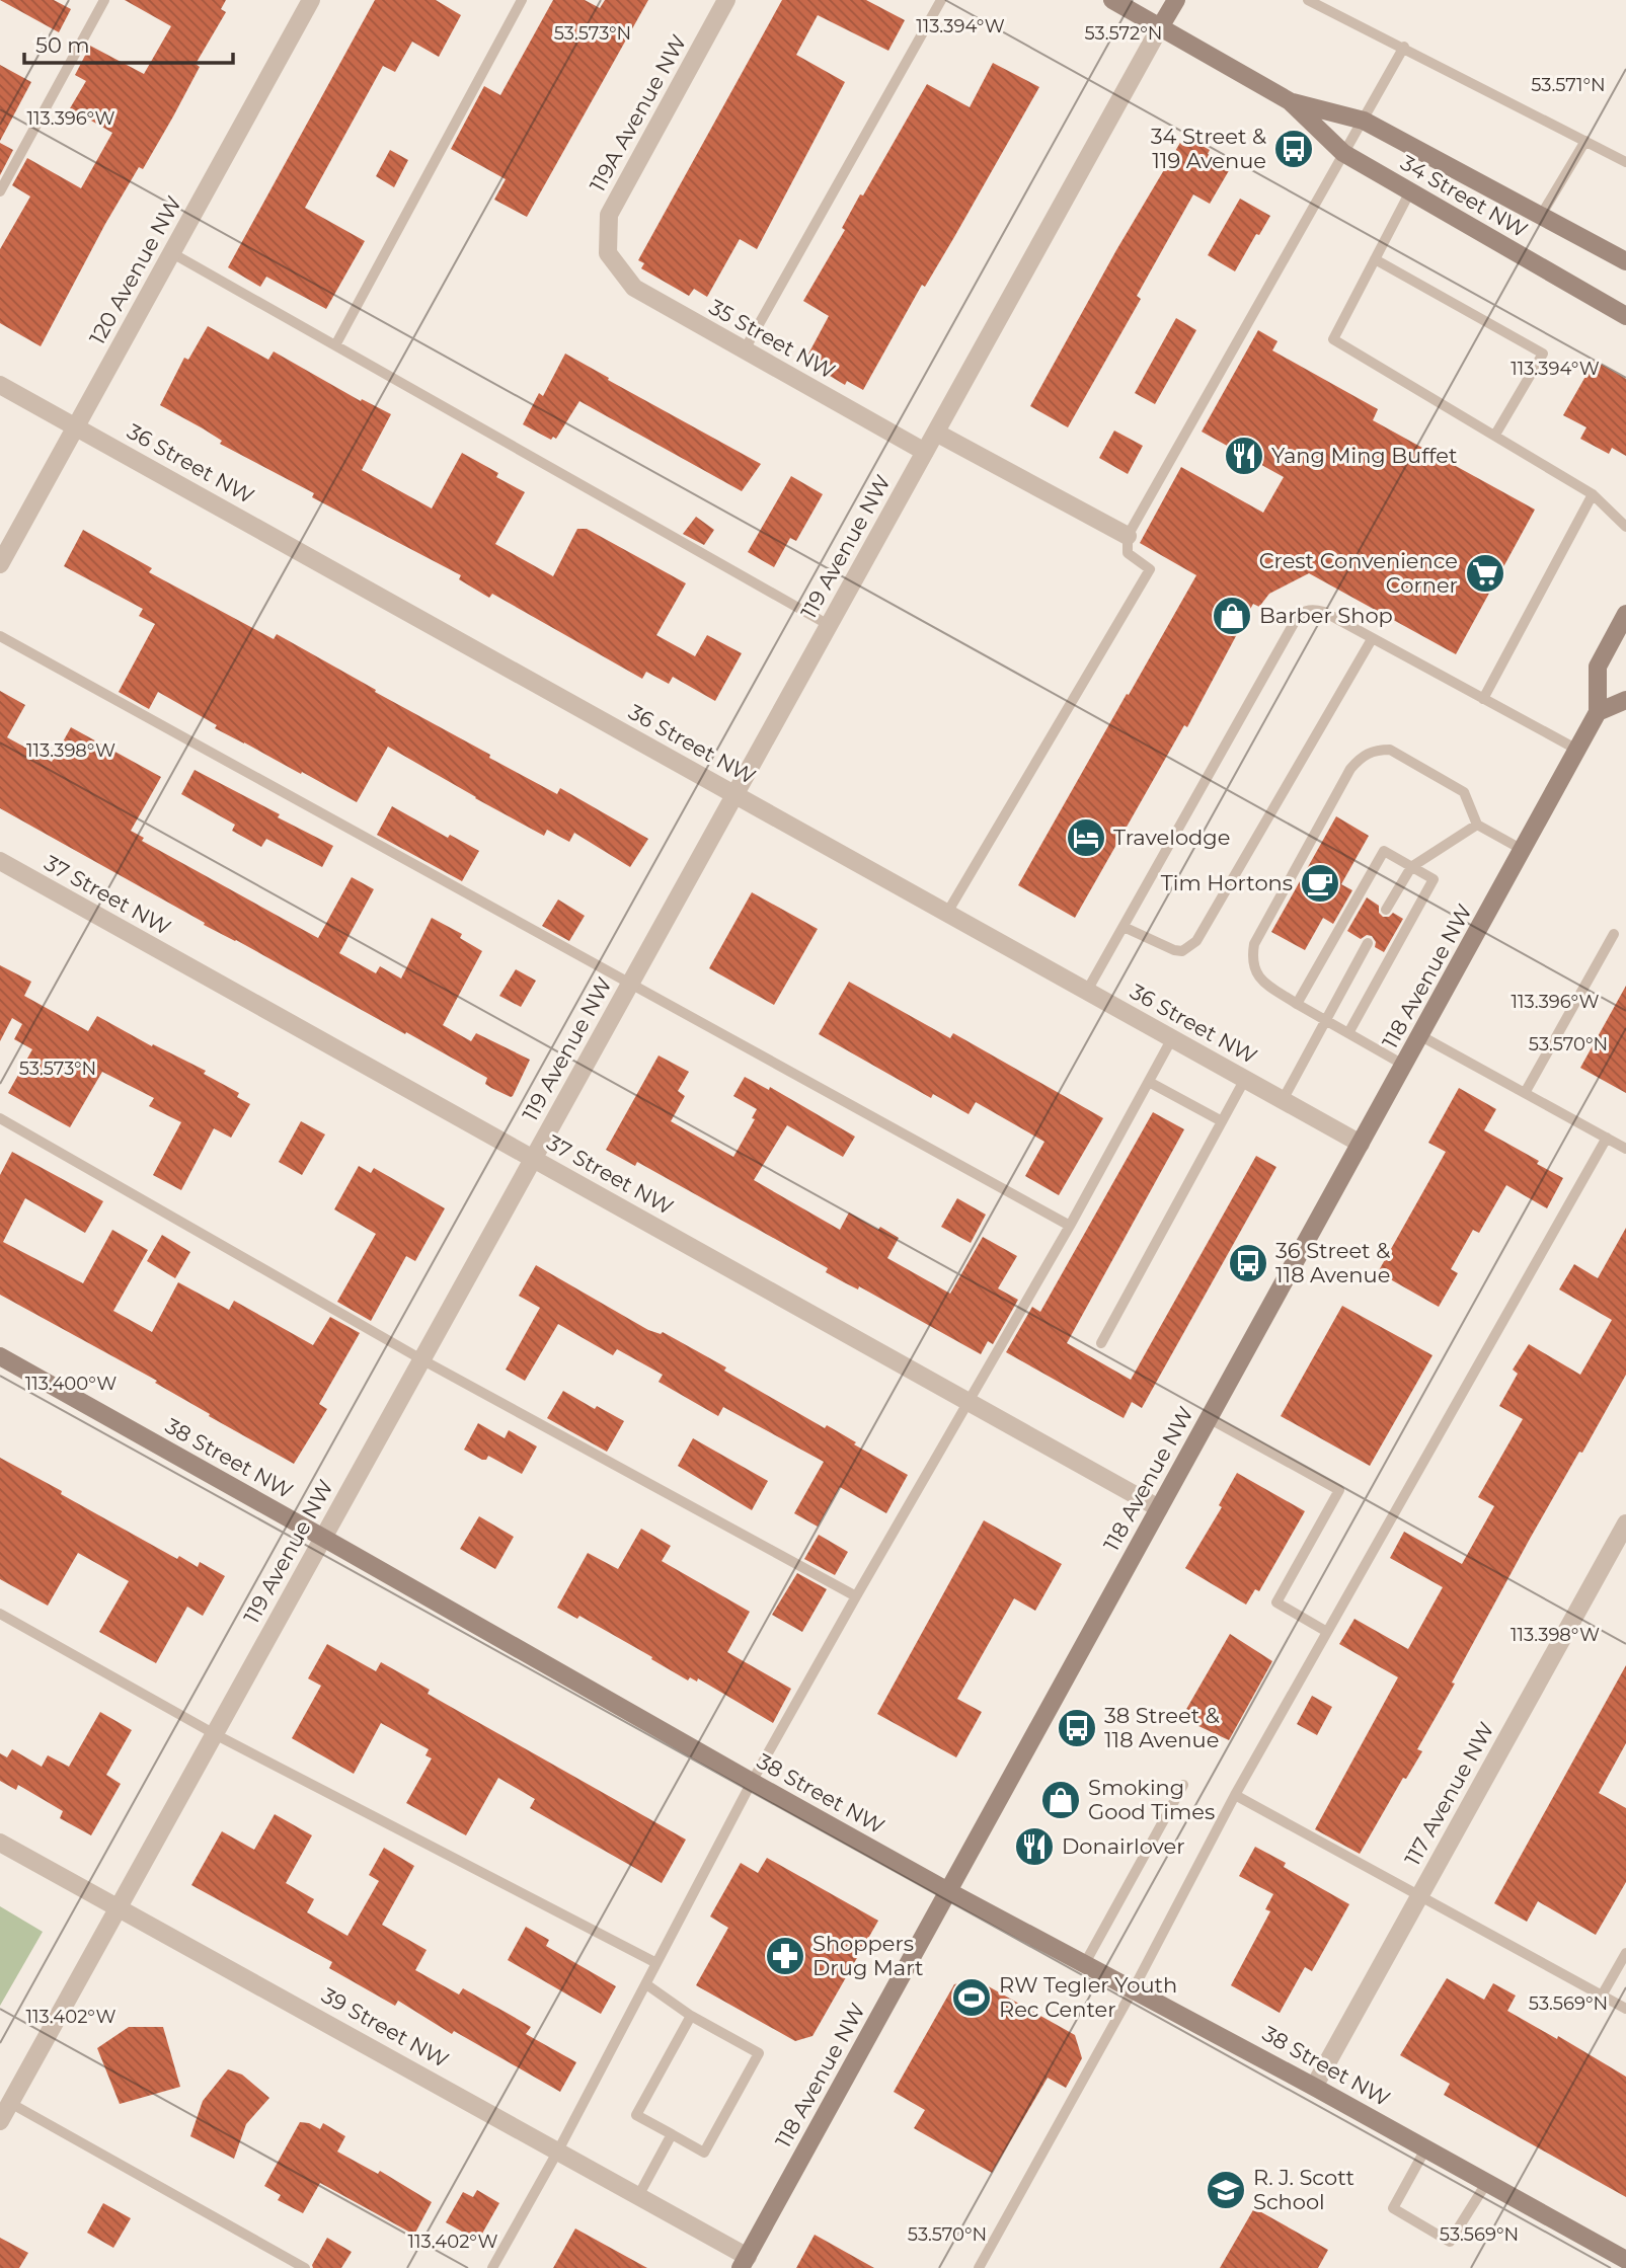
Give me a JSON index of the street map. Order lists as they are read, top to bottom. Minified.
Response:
{"streets":{"street":["119A Avenue NW","34 Street NW","120 Avenue NW","35 Street NW","36 Street NW","119 Avenue NW","37 Street NW","118 Avenue NW","38 Street NW","117 Avenue NW","39 Street NW"]},"crossings":[["119A Avenue NW","35 Street NW"],["34 Street NW","119 Avenue NW"],["120 Avenue NW","36 Street NW"],["35 Street NW","119 Avenue NW"],["36 Street NW","119 Avenue NW"],["36 Street NW","118 Avenue NW"],["119 Avenue NW","37 Street NW"],["119 Avenue NW","38 Street NW"],["119 Avenue NW","39 Street NW"],["37 Street NW","118 Avenue NW"],["118 Avenue NW","38 Street NW"],["118 Avenue NW","39 Street NW"],["38 Street NW","117 Avenue NW"]],"places":{"bus stop":["34 Street & 119 Avenue","36 Street & 118 Avenue","38 Street & 118 Avenue"],"restaurant":["Yang Ming Buffet","Donairlover"],"supermarket":["Crest Convenience Corner"],"shop":["Barber Shop","Smoking Good Times"],"hotel":["Travelodge"],"cafe":["Tim Hortons"],"pharmacy":["Shoppers Drug Mart"],"sports":["RW Tegler Youth Rec Center"],"school or university":["R. J. Scott School"]},"scale_bar":"50 m","coordinates":["113.394°W","53.573°N","53.572°N","53.571°N","113.396°W","113.398°W","53.570°N","113.400°W","53.569°N","113.402°W"]}
